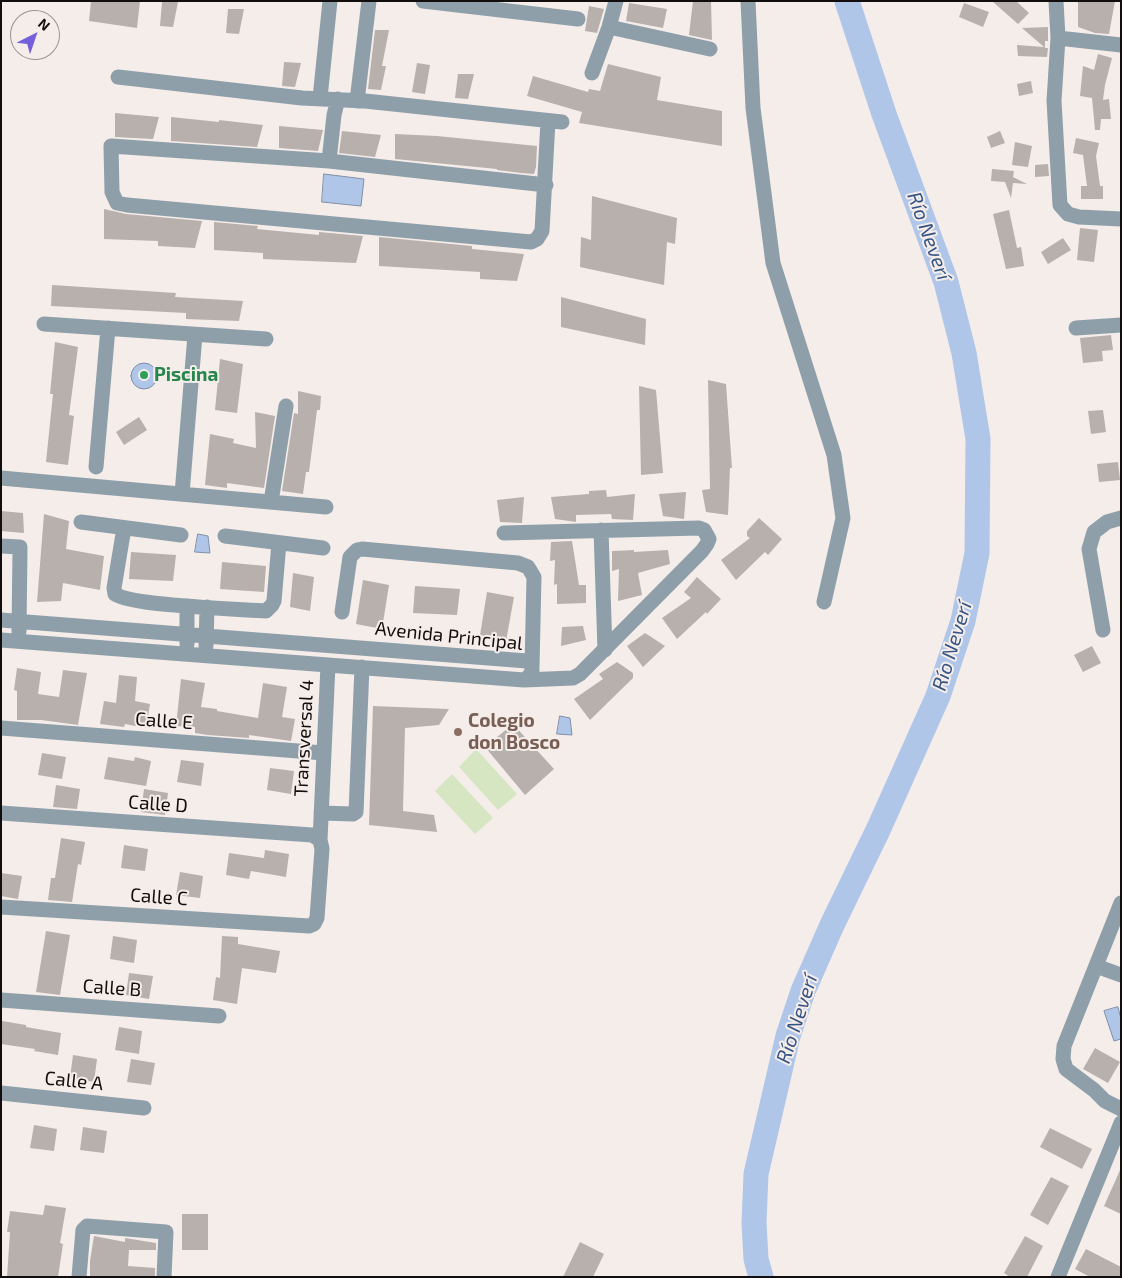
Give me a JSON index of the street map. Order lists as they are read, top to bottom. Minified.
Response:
{"streets":{"street":["Avenida Principal","Calle E","Transversal 4","Calle D","Calle C","Calle B","Calle A"]},"crossings":[["Avenida Principal","Transversal 4"],["Calle E","Transversal 4"],["Transversal 4","Calle D"],["Transversal 4","Calle C"]],"water":["Río Neverí"],"places":["Piscina","Colegio don Bosco"],"north":"top right"}
